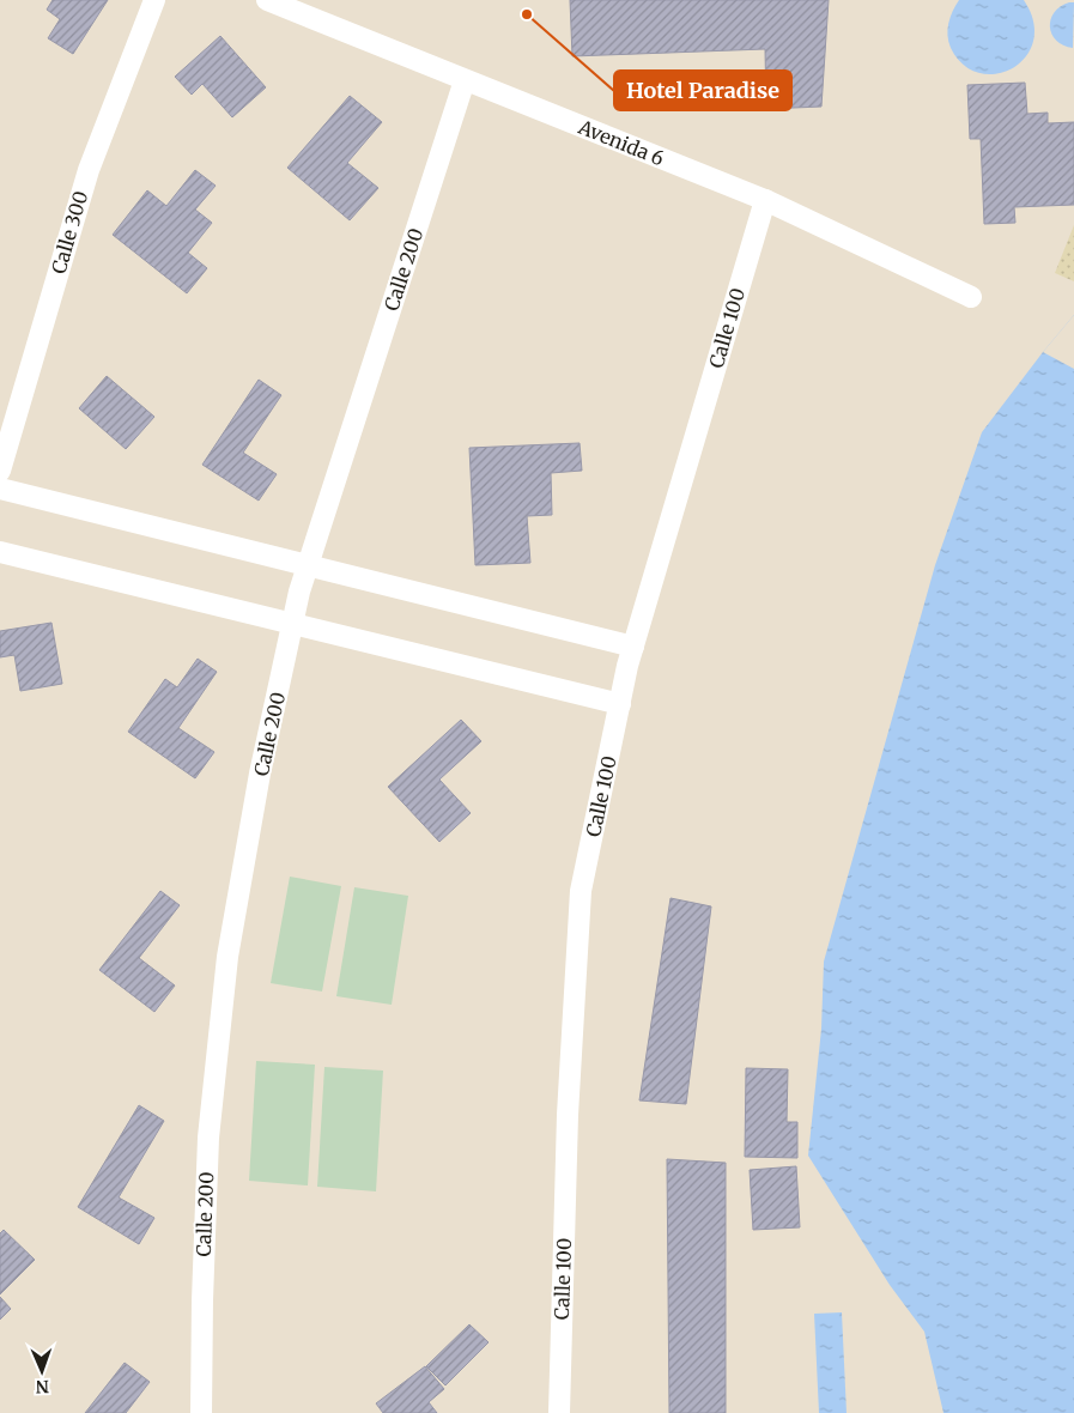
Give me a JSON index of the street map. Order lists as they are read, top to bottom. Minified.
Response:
{"streets":{"street":["Avenida 6","Calle 300","Calle 200","Calle 100"]},"crossings":[["Avenida 6","Calle 200"],["Avenida 6","Calle 100"]],"places":["Hotel Paradise"],"north":"bottom"}
